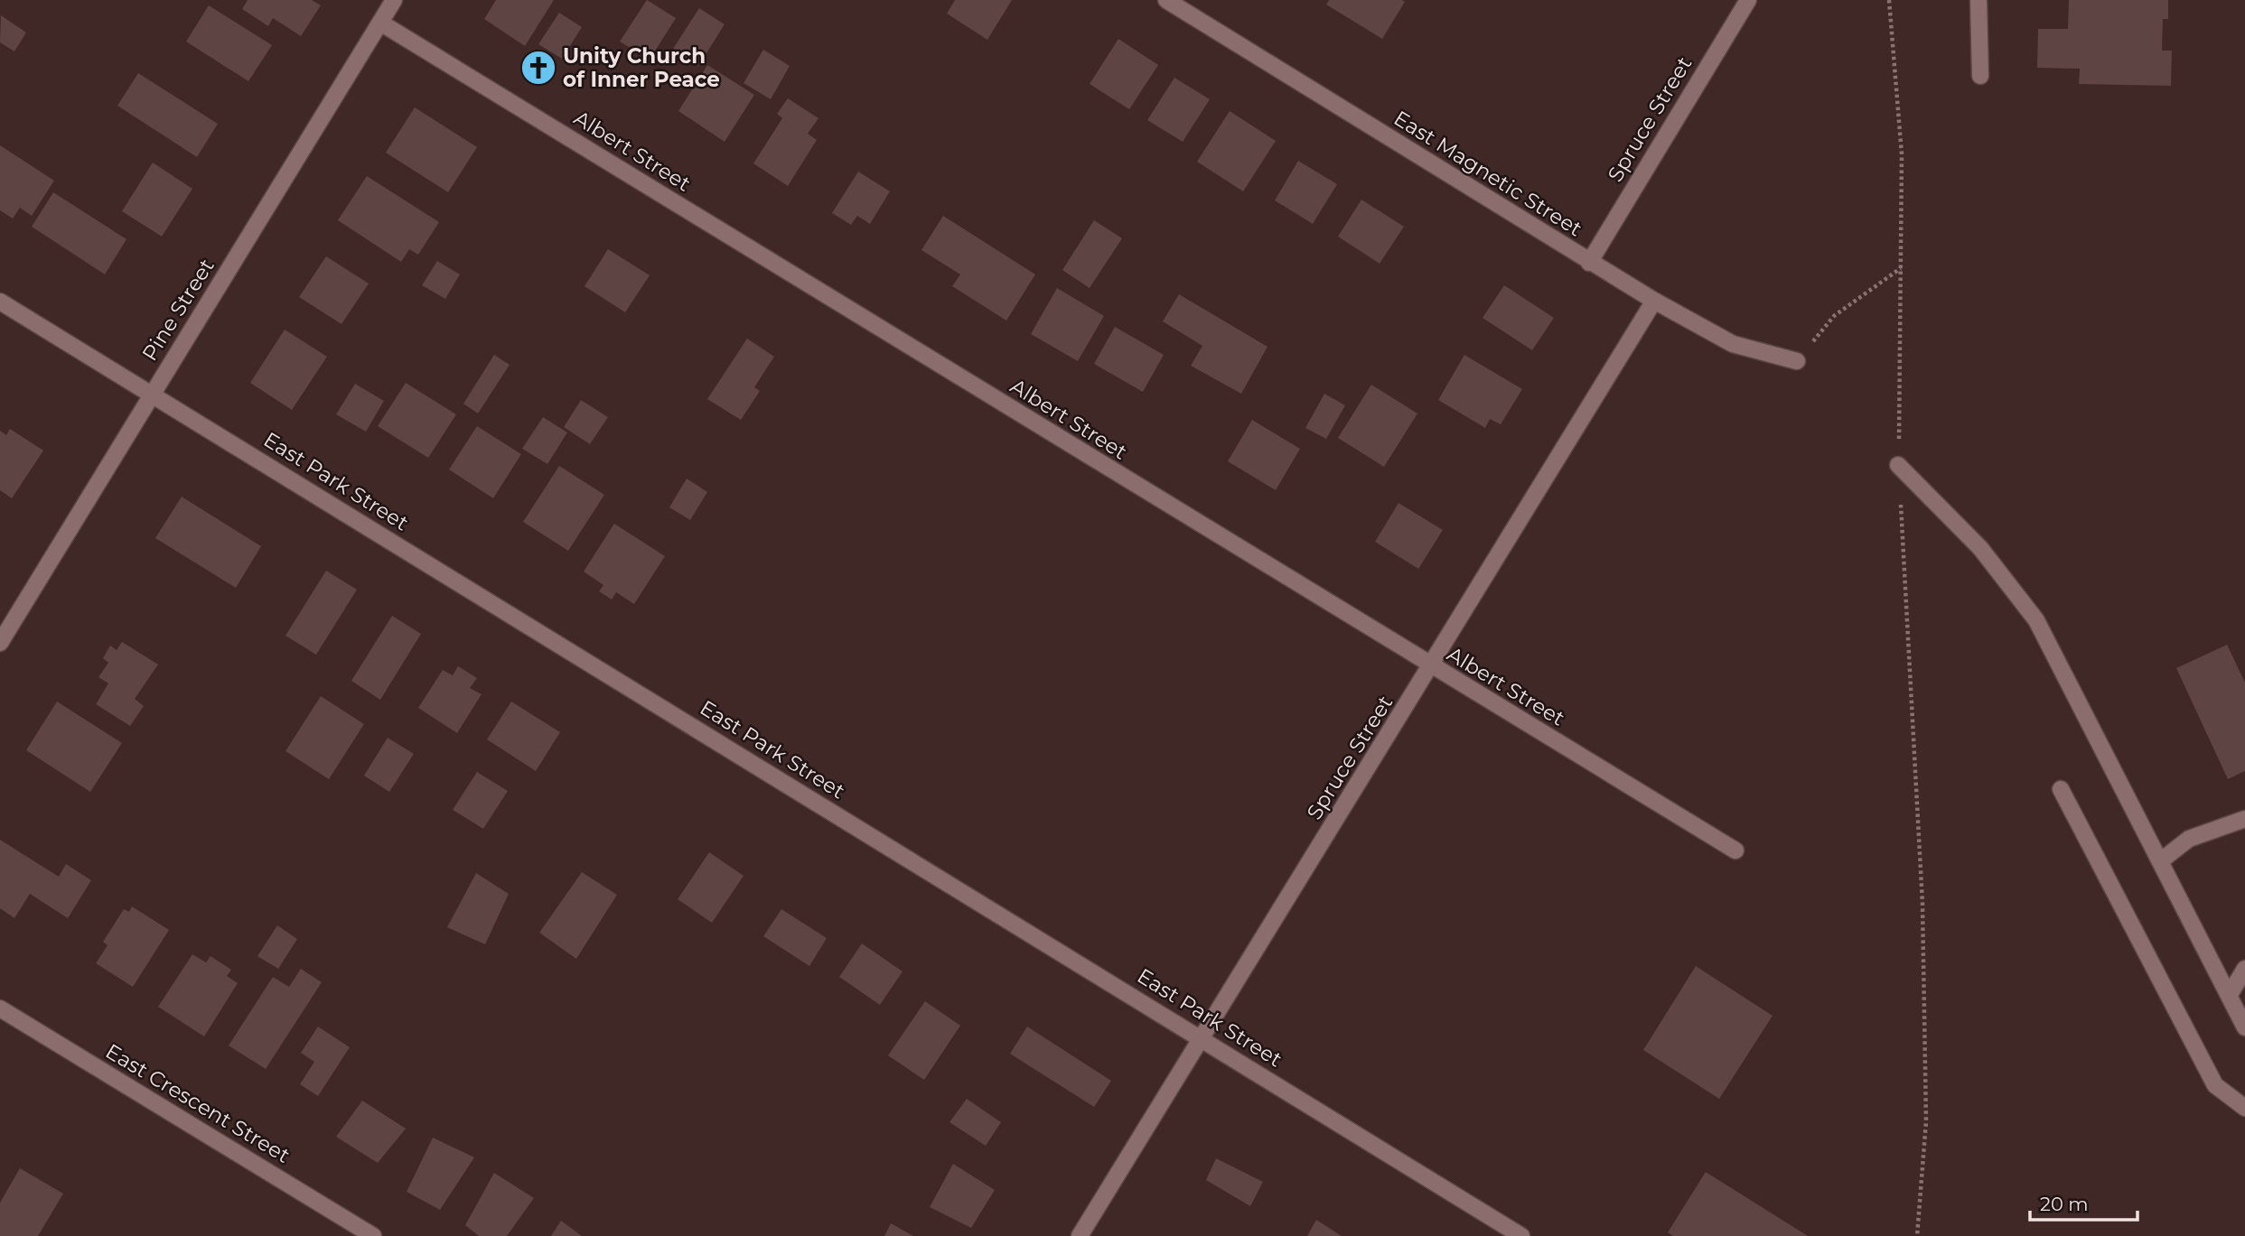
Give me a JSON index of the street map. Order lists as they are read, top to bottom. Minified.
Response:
{"streets":{"street":["Spruce Street","Albert Street","East Magnetic Street","Pine Street","East Park Street","East Crescent Street"]},"crossings":[["Spruce Street","Albert Street"],["Spruce Street","East Magnetic Street"],["Spruce Street","East Park Street"],["Albert Street","Pine Street"],["Pine Street","East Park Street"]],"places":{"church":["Unity Church of Inner Peace"]},"scale_bar":"20 m"}
